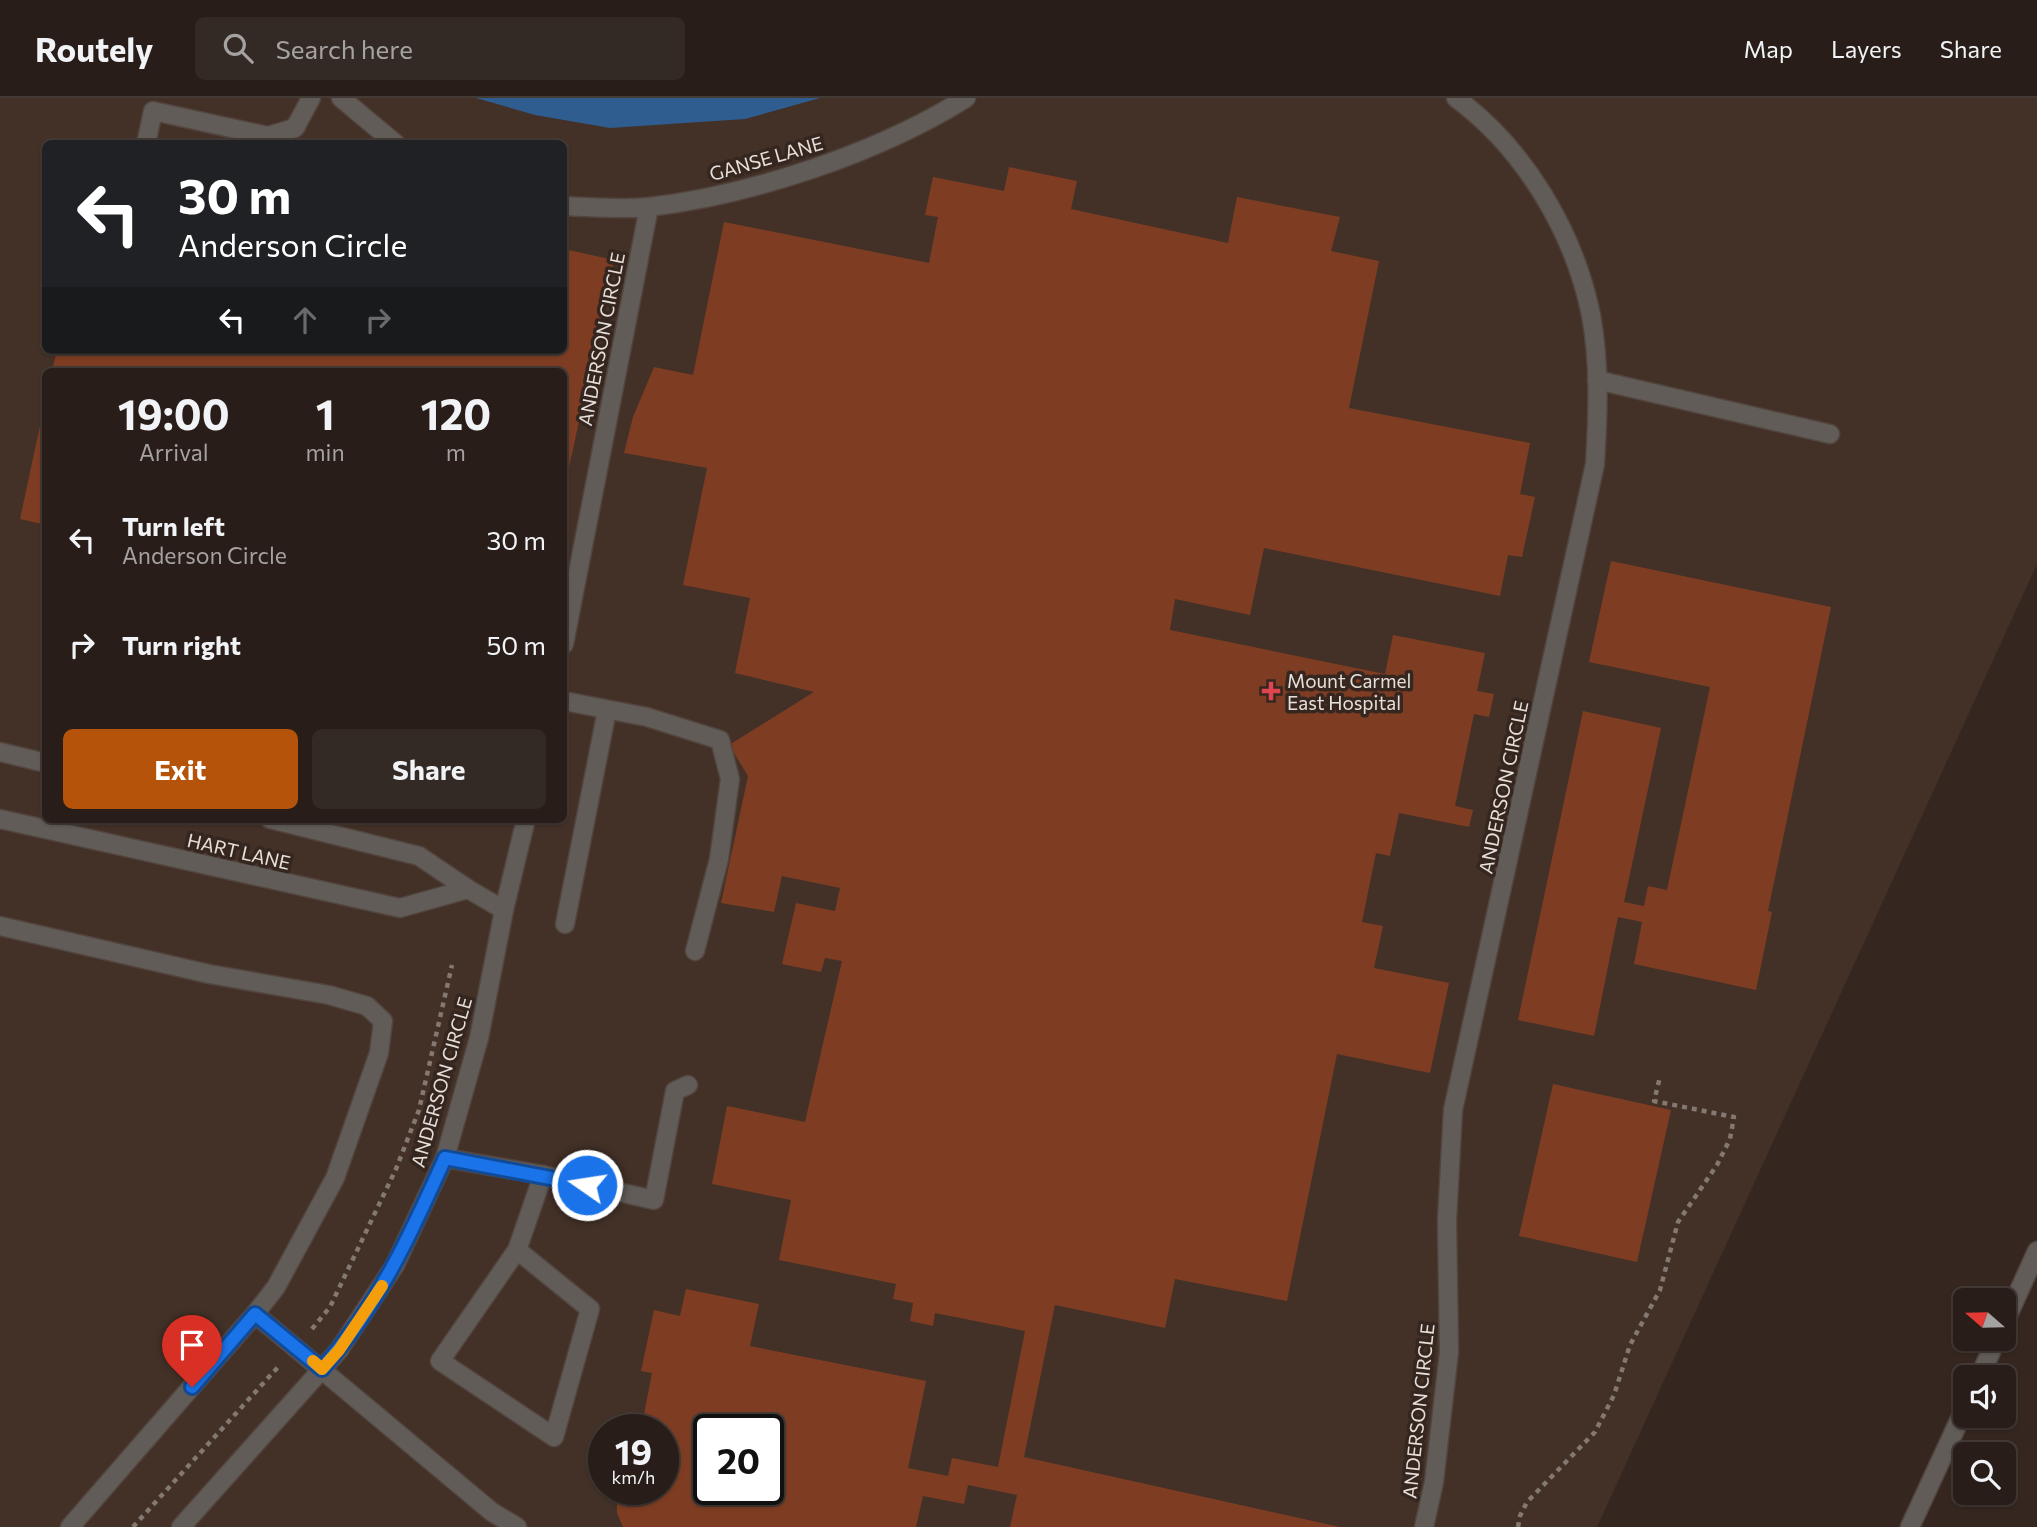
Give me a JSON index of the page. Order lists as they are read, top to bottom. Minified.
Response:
{"streets":{"street":["GANSE LANE","ANDERSON CIRCLE","HART LANE"]},"crossings":[["GANSE LANE","ANDERSON CIRCLE"],["ANDERSON CIRCLE","HART LANE"]],"places":{"health":["Mount Carmel East Hospital"]},"north":"left","page":{"header":"Routely","search":"Search here","nav":["Map","Layers","Share"],"turn":["30 m","Anderson Circle"],"eta":["19:00","Arrival","1","min","120","m"],"list":[{"name":"Turn left","note":"Anderson Circle","value":"30 m"},{"name":"Turn right","value":"50 m"}],"buttons":["Exit","Share"],"speed":"19 km/h","limit":"20"}}
